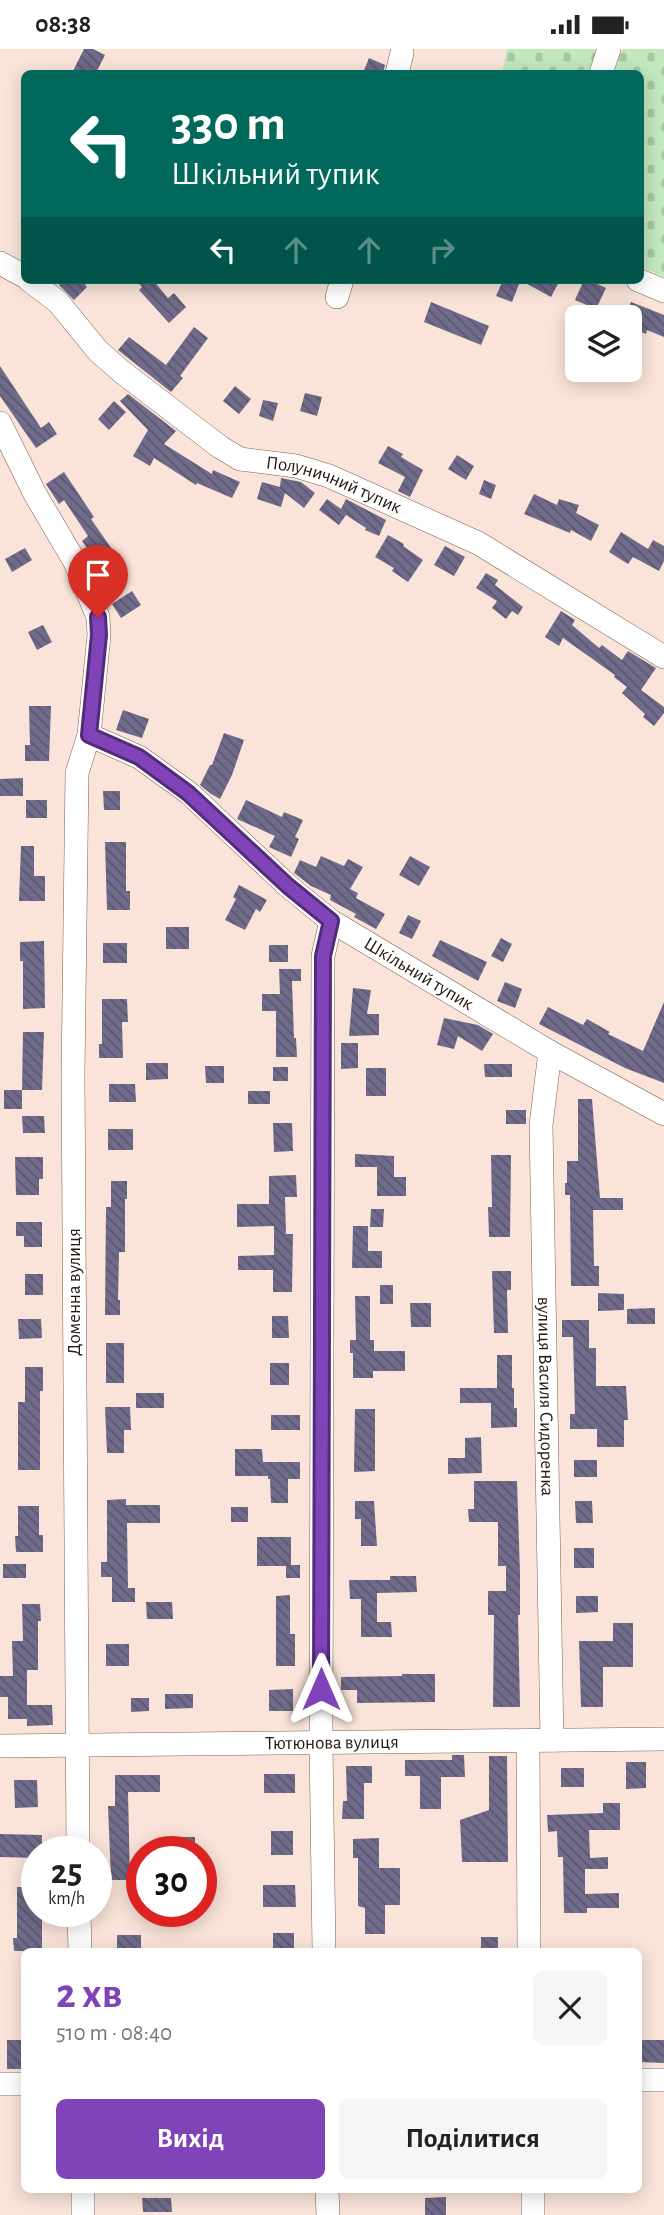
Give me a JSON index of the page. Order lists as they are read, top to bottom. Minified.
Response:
{"streets":{"street":["Полуничний тупик","Шкільний тупик","Доменна вулиця","вулиця Василя Сидоренка","Тютюнова вулиця"]},"crossings":[["Шкільний тупик","Доменна вулиця"],["Шкільний тупик","вулиця Василя Сидоренка"],["Доменна вулиця","Тютюнова вулиця"],["вулиця Василя Сидоренка","Тютюнова вулиця"]],"page":{"status":"08:38","turn":["330 m","Шкільний тупик"],"speed":"25 km/h","limit":"30","heading":["2 хв","510 m · 08:40"],"buttons":["Вихід","Поділитися"]}}
